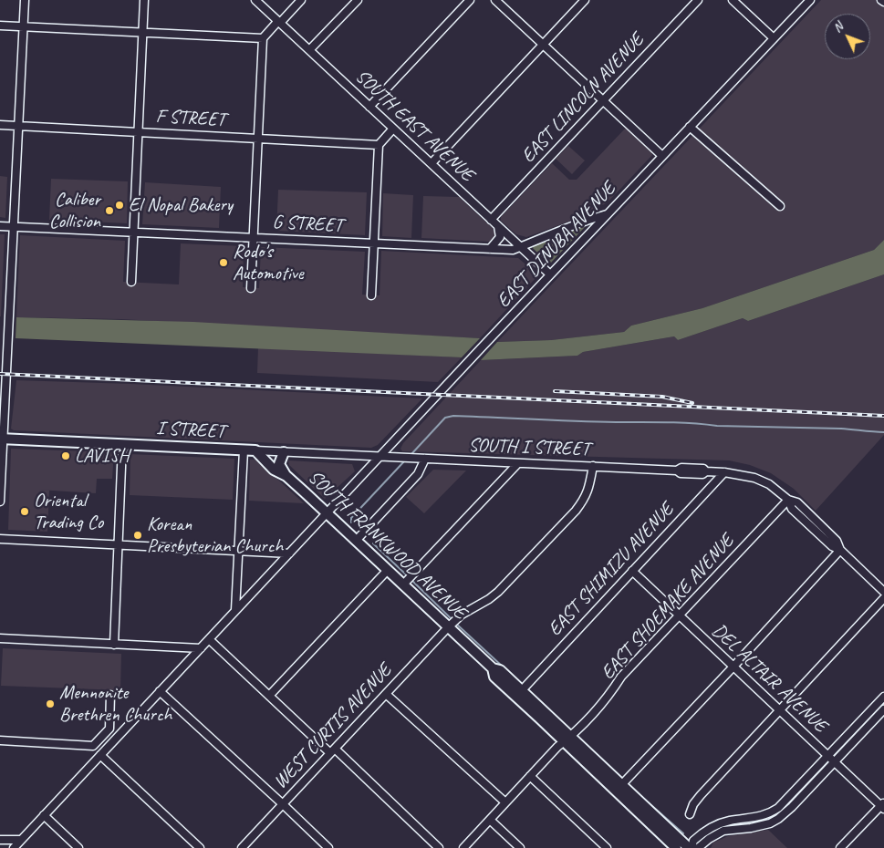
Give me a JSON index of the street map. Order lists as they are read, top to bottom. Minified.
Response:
{"streets":{"main road":["I STREET","SOUTH FRANKWOOD AVENUE"],"street":["EAST LINCOLN AVENUE","F STREET","SOUTH EAST AVENUE","G STREET","EAST DINUBA AVENUE","SOUTH I STREET","EAST SHIMIZU AVENUE","EAST SHOEMAKE AVENUE","DEL ALTAIR AVENUE","WEST CURTIS AVENUE"]},"crossings":[["EAST LINCOLN AVENUE","SOUTH EAST AVENUE"],["SOUTH EAST AVENUE","G STREET"],["SOUTH EAST AVENUE","EAST DINUBA AVENUE"],["G STREET","EAST DINUBA AVENUE"],["EAST DINUBA AVENUE","I STREET"],["EAST DINUBA AVENUE","SOUTH I STREET"],["EAST DINUBA AVENUE","SOUTH FRANKWOOD AVENUE"],["I STREET","SOUTH I STREET"],["I STREET","SOUTH FRANKWOOD AVENUE"],["SOUTH I STREET","EAST SHIMIZU AVENUE"],["SOUTH I STREET","EAST SHOEMAKE AVENUE"],["SOUTH I STREET","WEST CURTIS AVENUE"],["SOUTH FRANKWOOD AVENUE","EAST SHIMIZU AVENUE"],["SOUTH FRANKWOOD AVENUE","EAST SHOEMAKE AVENUE"],["SOUTH FRANKWOOD AVENUE","WEST CURTIS AVENUE"],["EAST SHIMIZU AVENUE","DEL ALTAIR AVENUE"],["EAST SHOEMAKE AVENUE","DEL ALTAIR AVENUE"]],"places":["El Nopal Bakery","Caliber Collision","Rodo's Automotive","LAVISH","Oriental Trading Co","Korean Presbyterian Church","Mennonite Brethren Church"],"north":"top left"}
